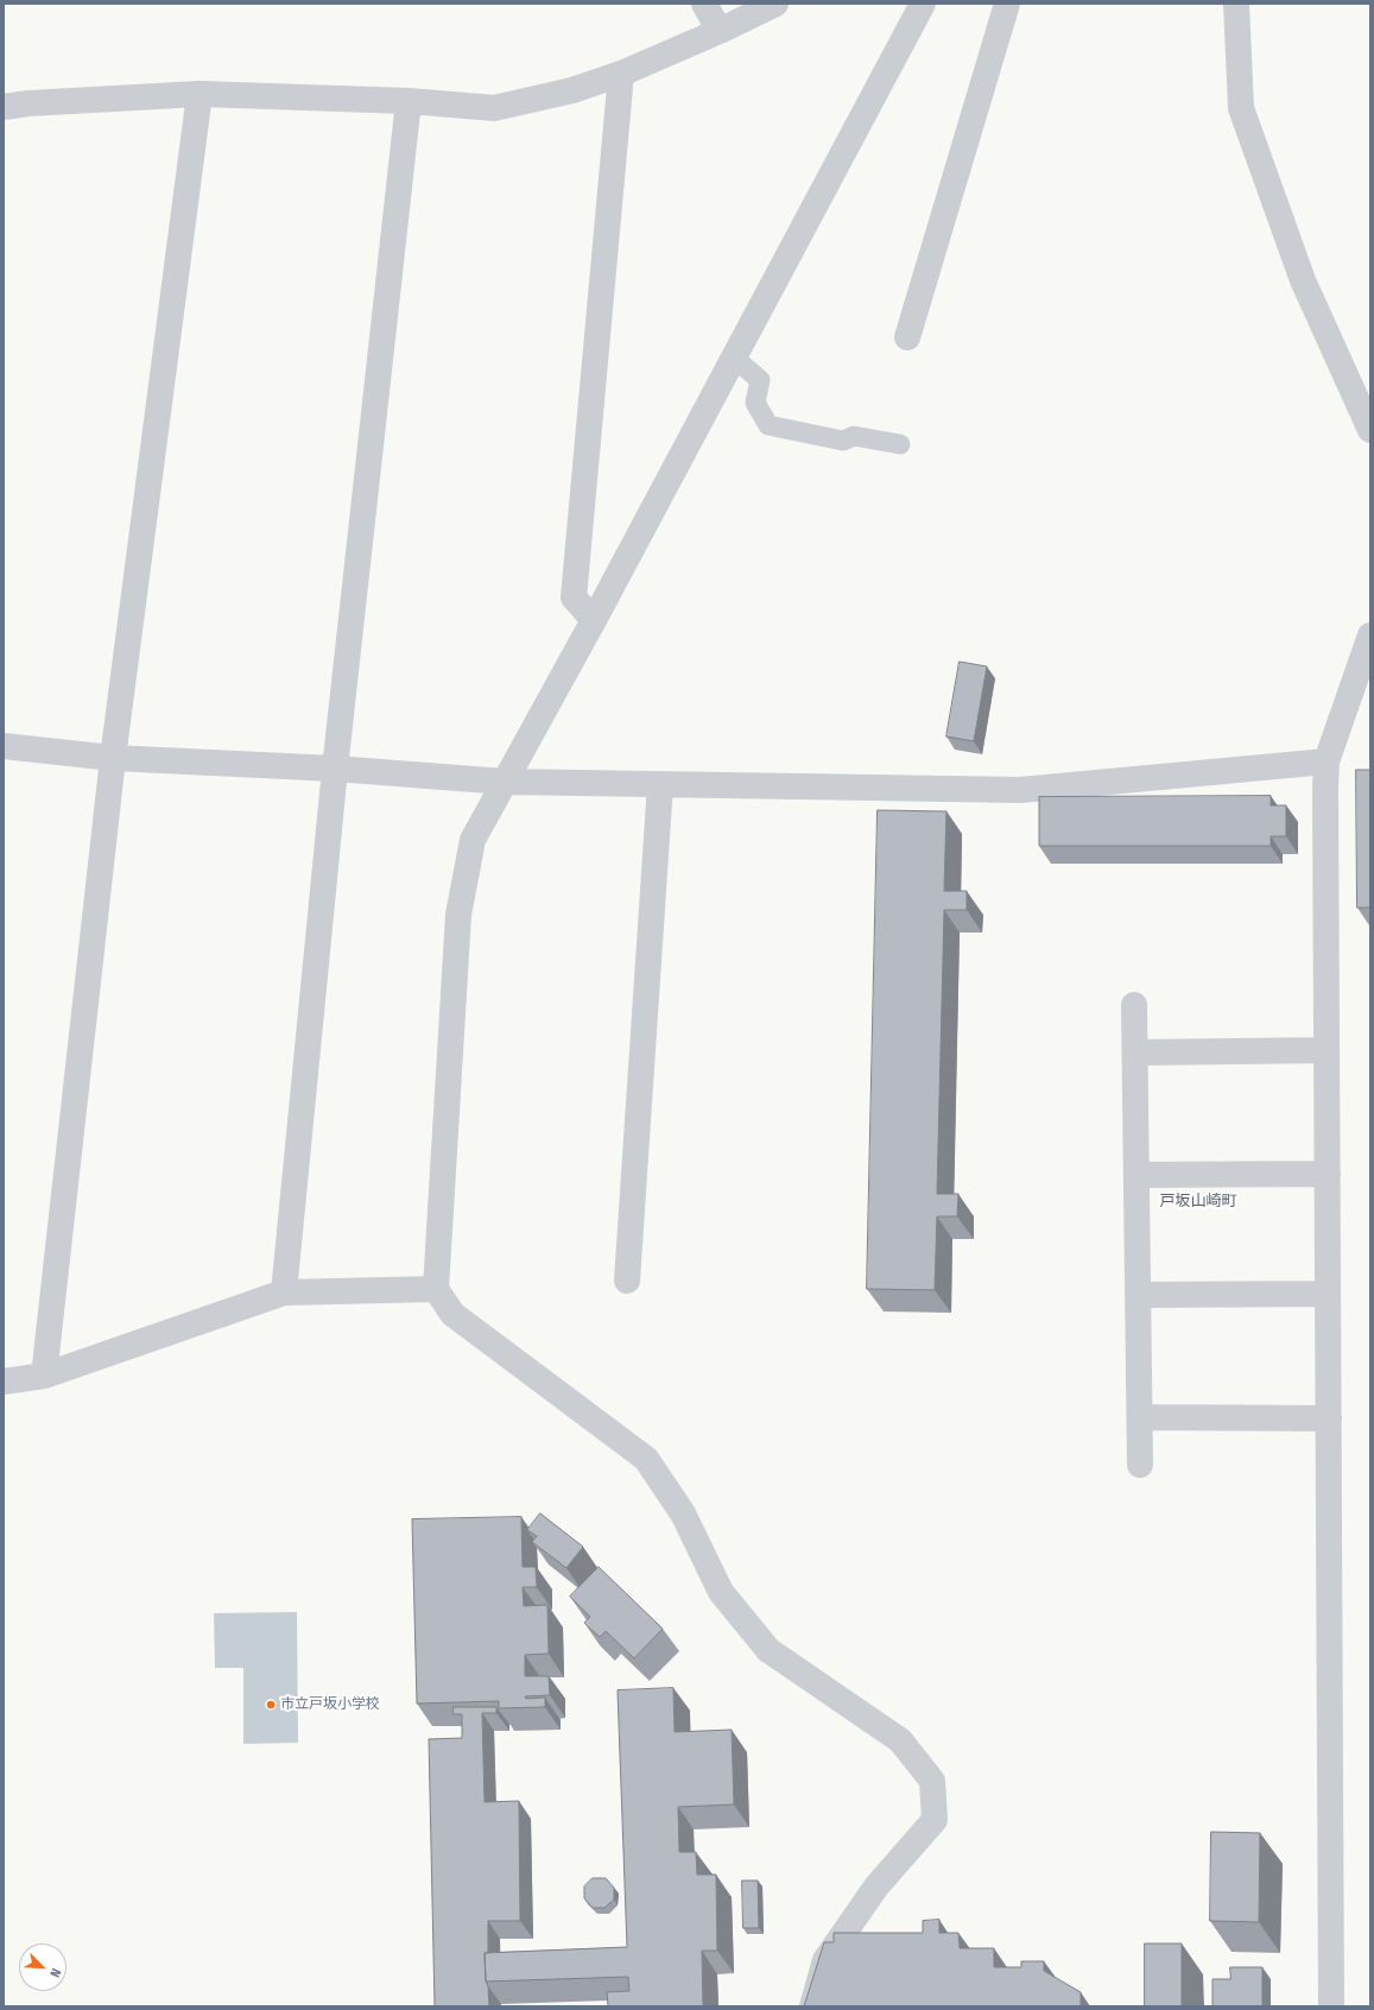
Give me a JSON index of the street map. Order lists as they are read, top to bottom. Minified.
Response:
{"districts":["戸坂山崎町"],"places":["市立戸坂小学校"],"north":"bottom right"}
